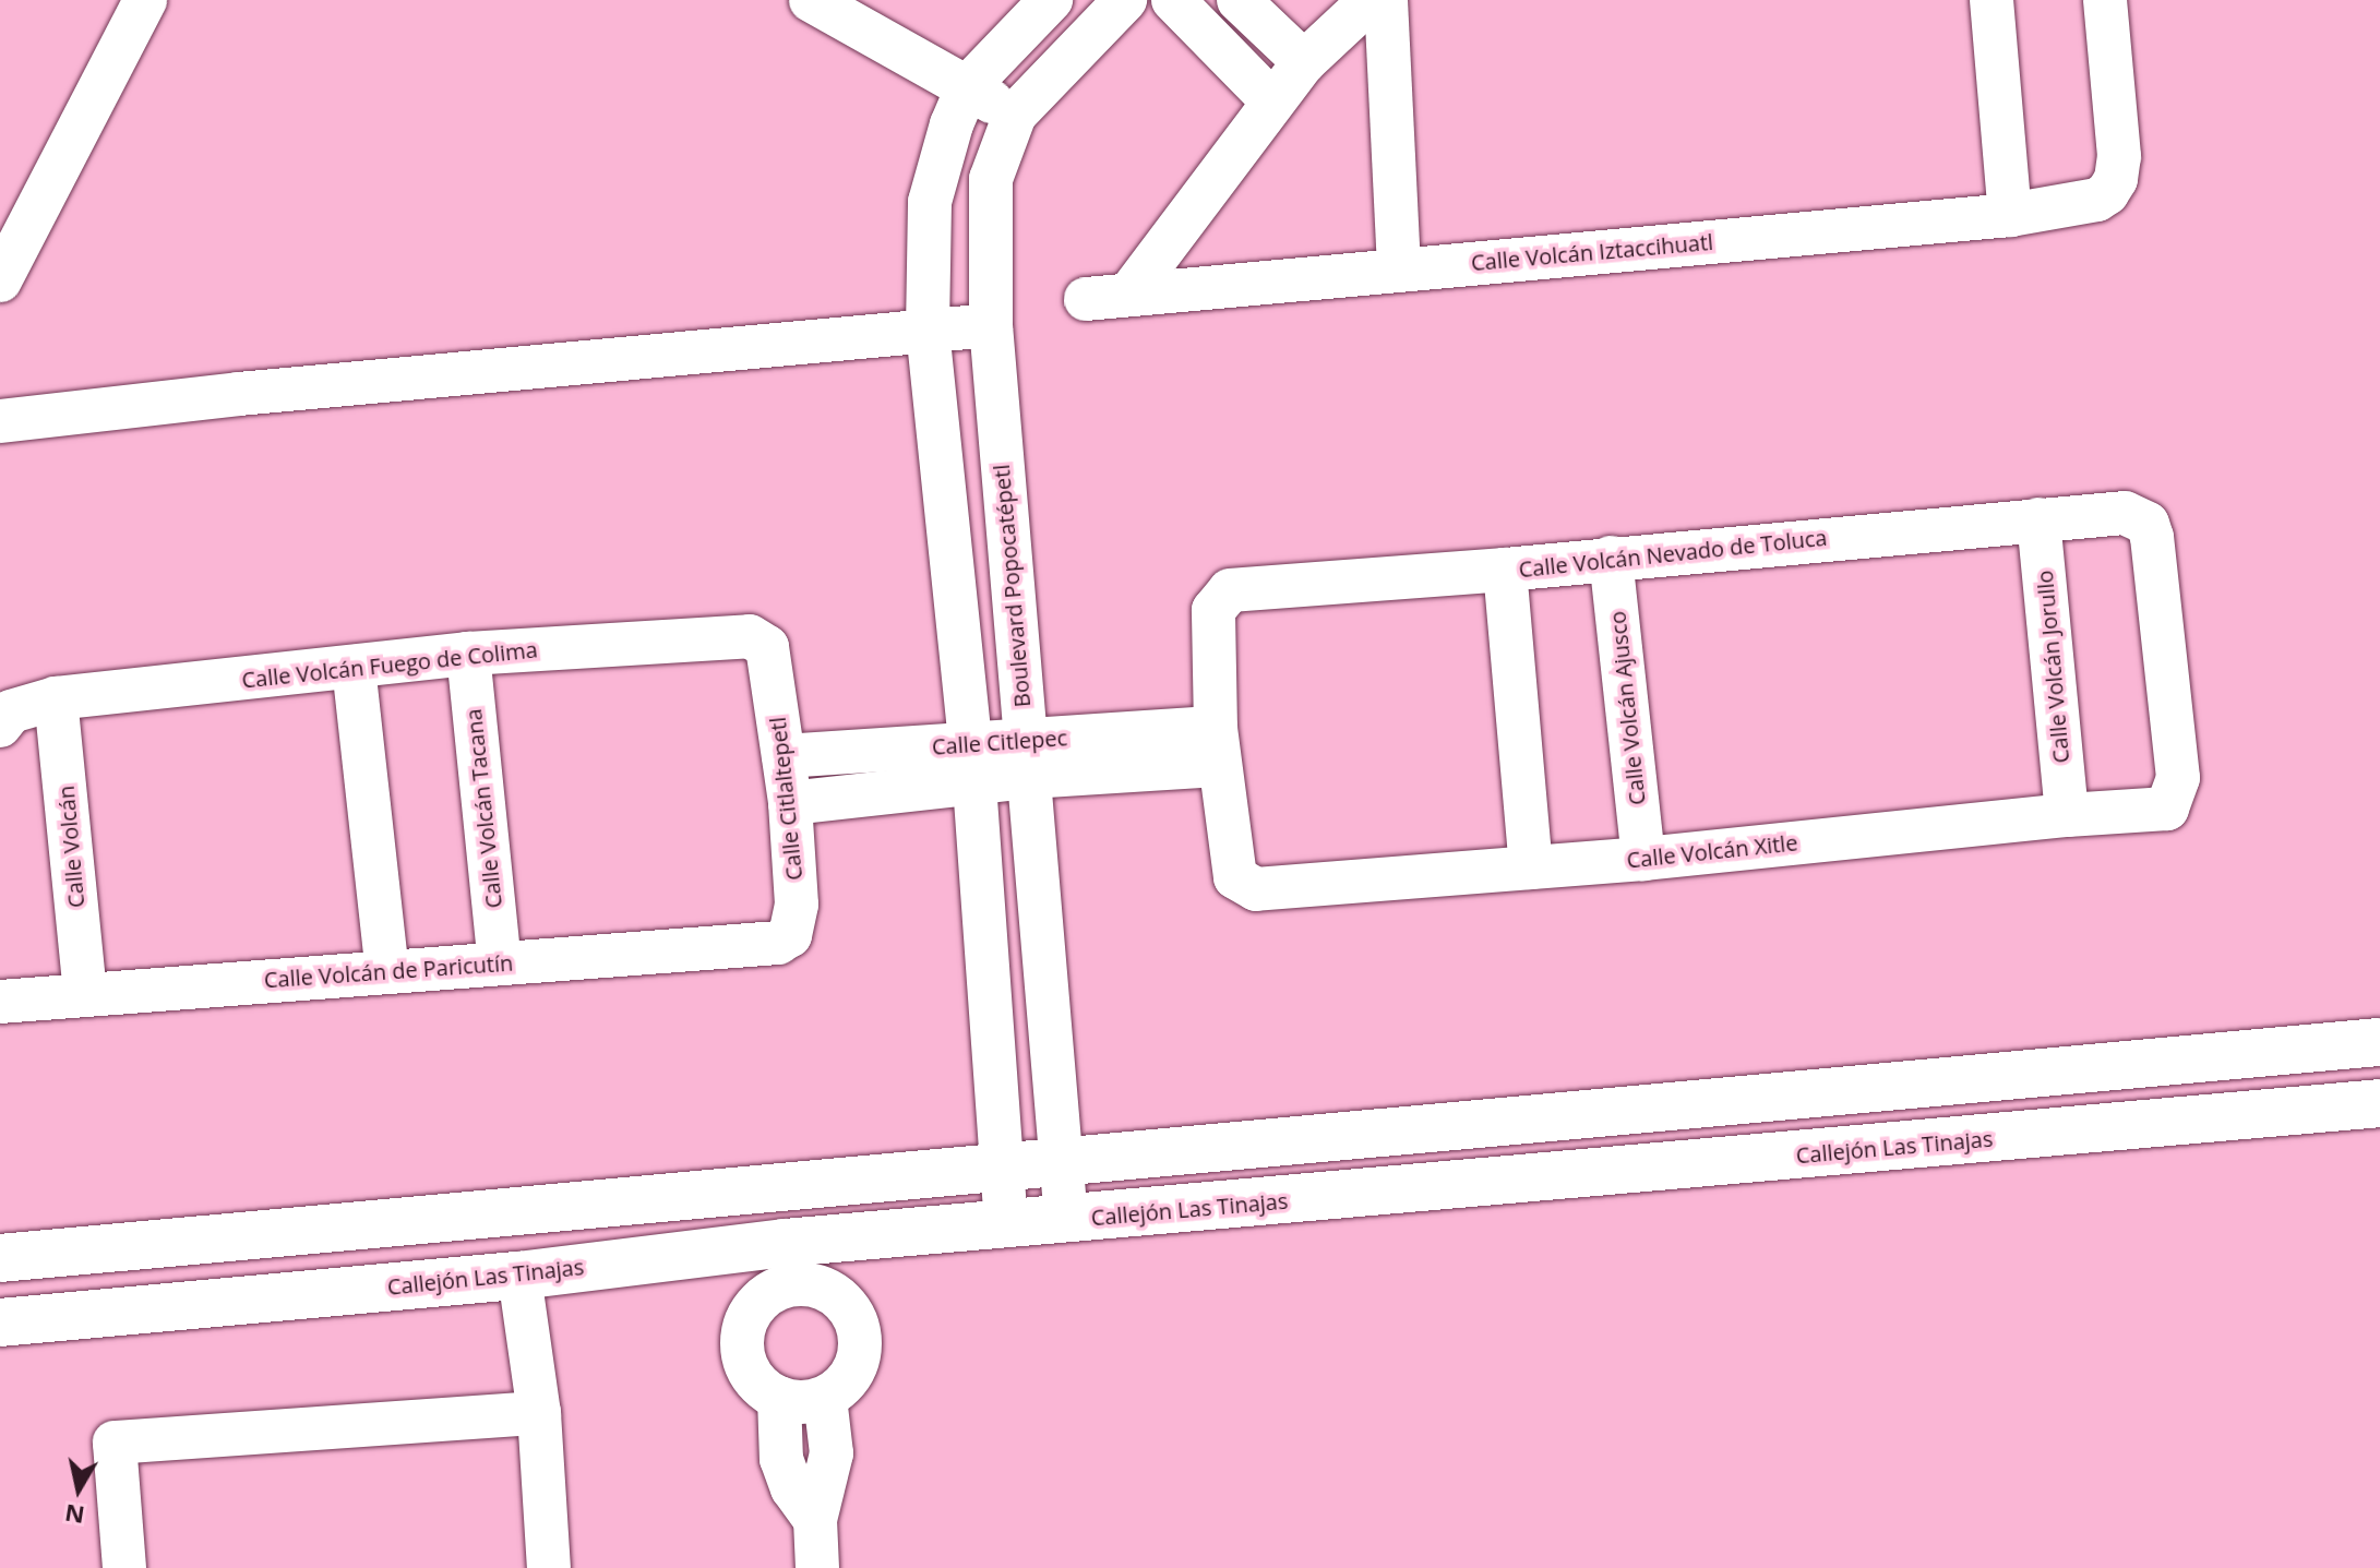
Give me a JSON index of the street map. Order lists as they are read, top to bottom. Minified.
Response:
{"streets":{"main road":["Callejón Las Tinajas"],"street":["Calle Volcán Iztaccihuatl","Calle Volcán Nevado de Toluca","Boulevard Popocatépetl","Calle Volcán Fuego de Colima","Calle Volcán Jorullo","Calle Volcán Ajusco","Calle Citlepec","Calle Citlaltepetl","Calle Volcán Tacana","Calle Volcán","Calle Volcán Xitle","Calle Volcán de Paricutín"]},"crossings":[["Calle Volcán Nevado de Toluca","Calle Volcán Jorullo"],["Calle Volcán Nevado de Toluca","Calle Volcán Ajusco"],["Calle Volcán Nevado de Toluca","Calle Citlepec"],["Calle Volcán Nevado de Toluca","Calle Volcán Xitle"],["Boulevard Popocatépetl","Calle Citlepec"],["Boulevard Popocatépetl","Callejón Las Tinajas"],["Calle Volcán Fuego de Colima","Calle Citlaltepetl"],["Calle Volcán Fuego de Colima","Calle Volcán Tacana"],["Calle Volcán Fuego de Colima","Calle Volcán"],["Calle Volcán Jorullo","Calle Volcán Xitle"],["Calle Volcán Ajusco","Calle Volcán Xitle"],["Calle Citlepec","Calle Citlaltepetl"],["Calle Citlepec","Calle Volcán Xitle"],["Calle Citlaltepetl","Calle Volcán de Paricutín"],["Calle Volcán Tacana","Calle Volcán de Paricutín"],["Calle Volcán","Calle Volcán de Paricutín"]],"north":"bottom"}
